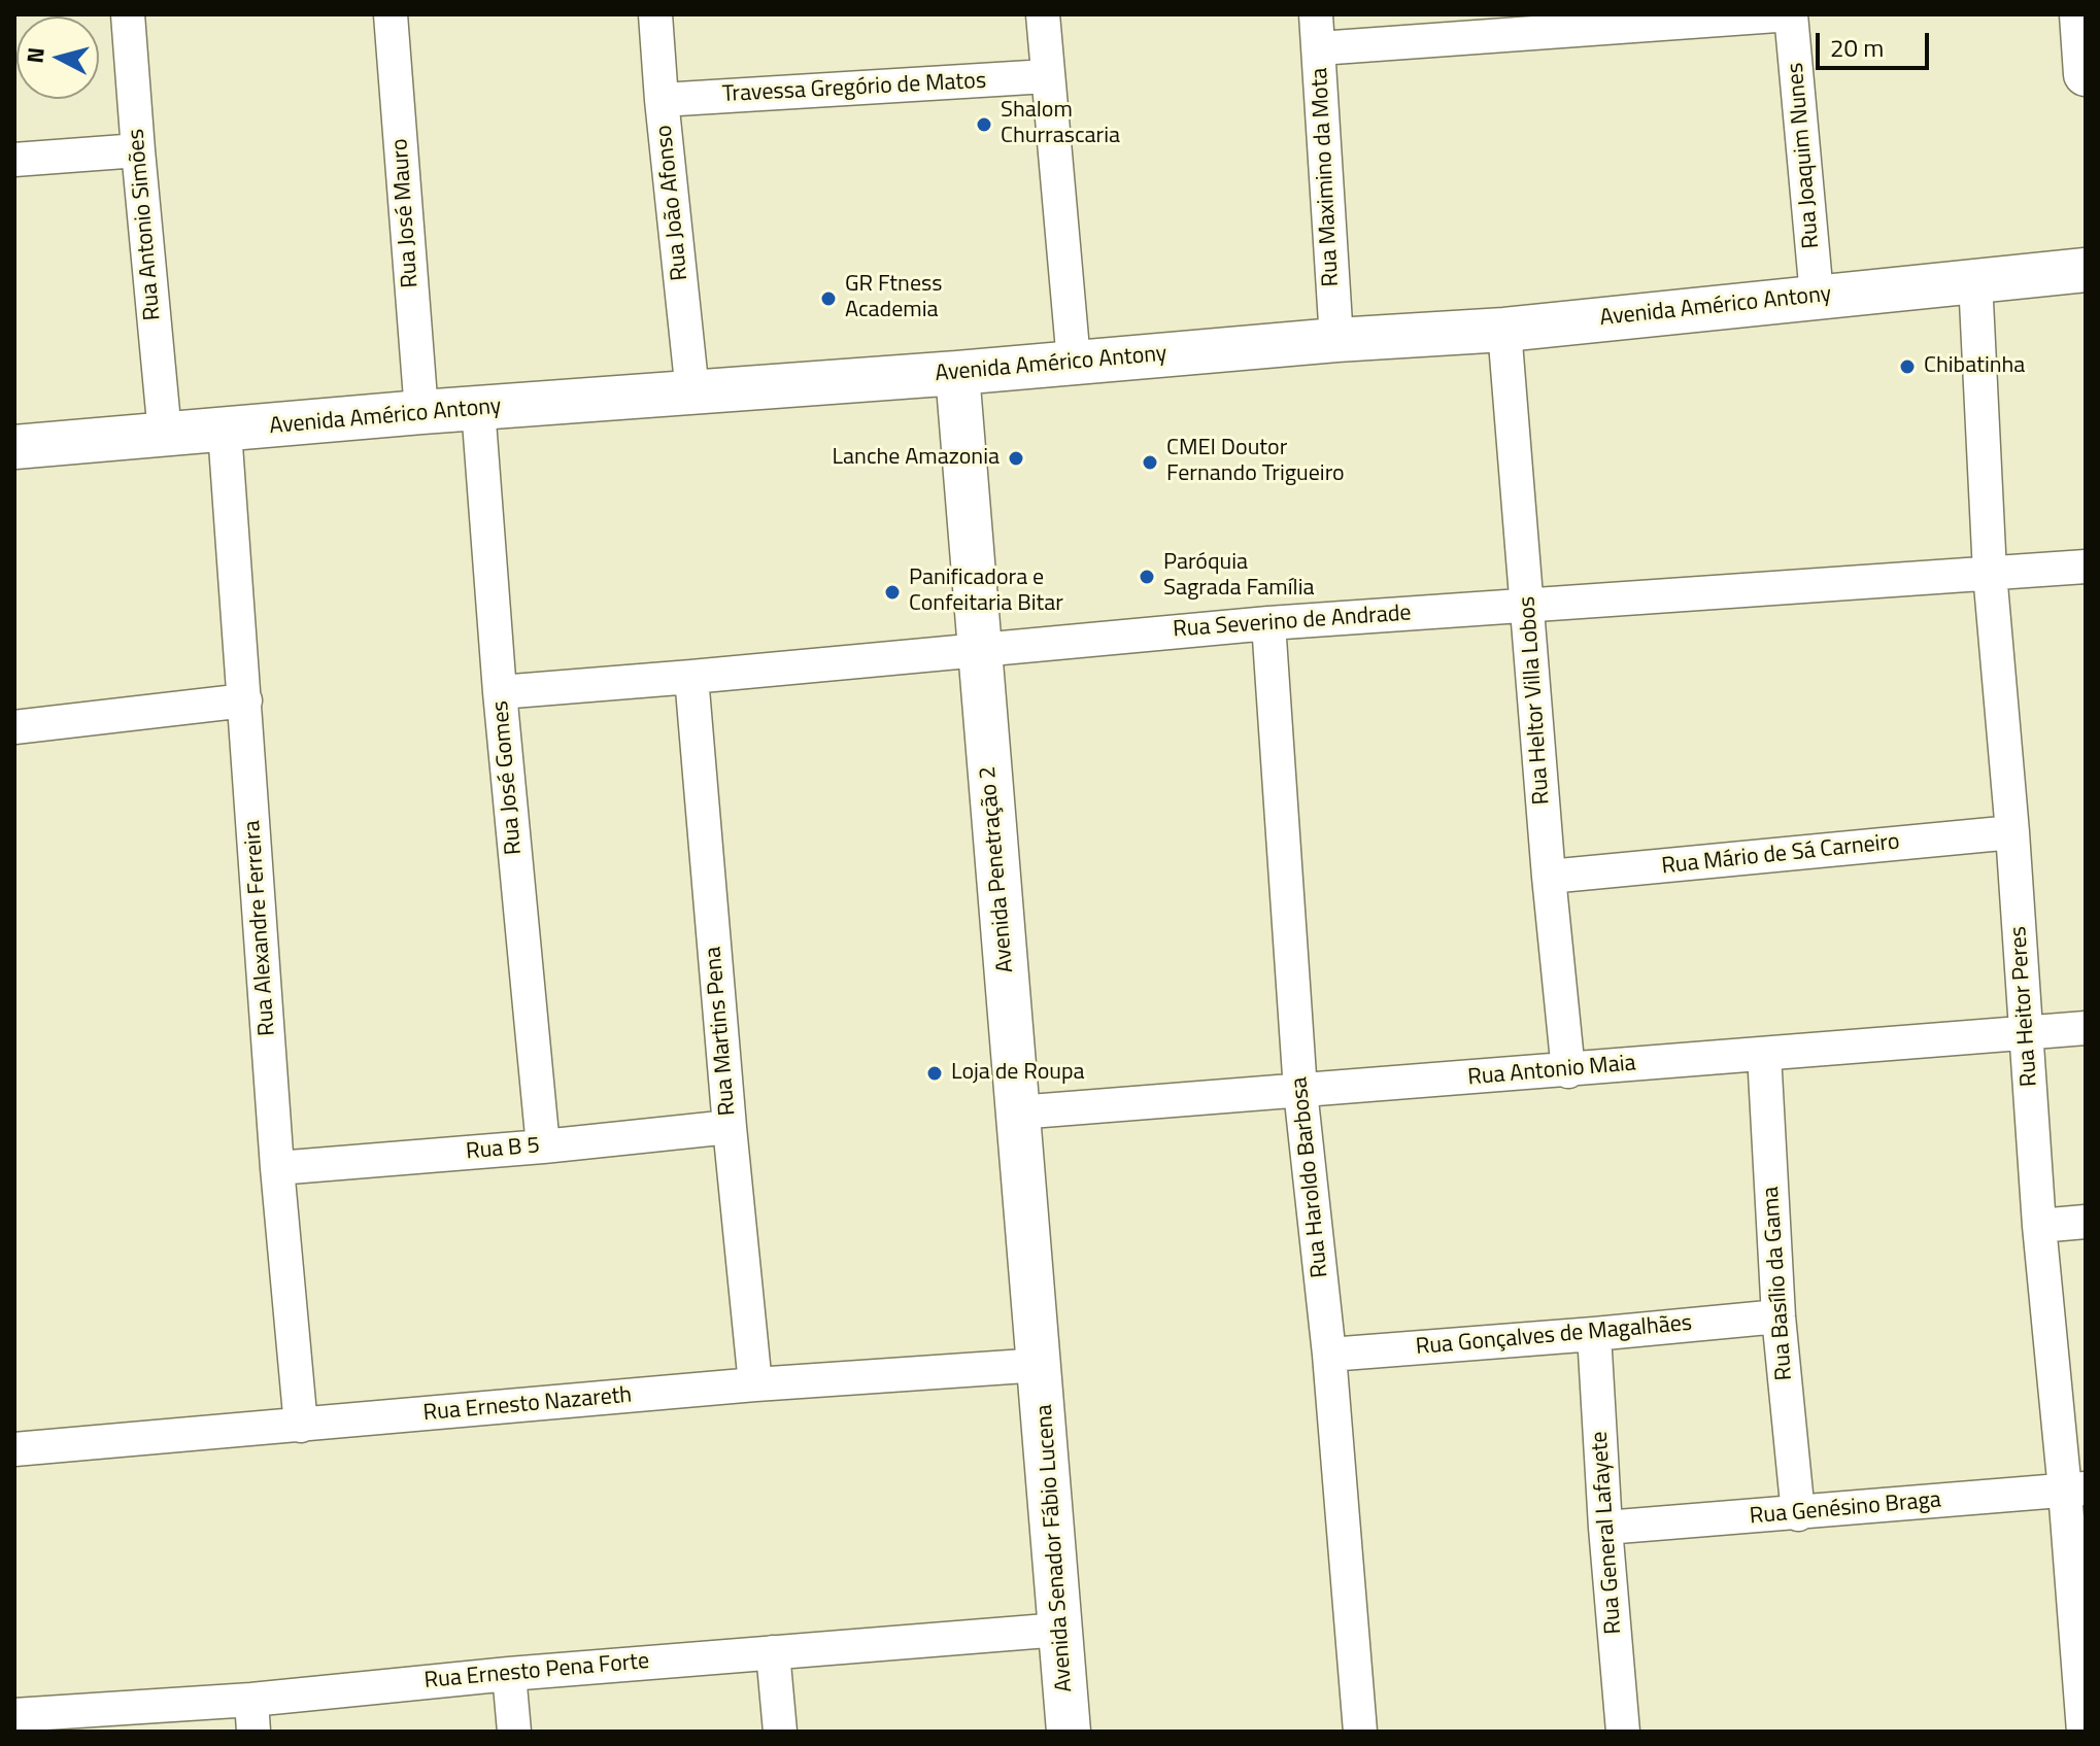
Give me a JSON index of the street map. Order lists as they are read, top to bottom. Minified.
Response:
{"streets":{"street":["Travessa Gregório de Matos","Rua Joaquim Nunes","Rua Maximino da Mota","Rua João Afonso","Rua José Mauro","Rua Antonio Simões","Avenida Américo Antony","Rua Severino de Andrade","Rua Heltor Villa Lobos","Rua José Gomes","Rua Mário de Sá Carneiro","Avenida Penetração 2","Rua Alexandre Ferreira","Rua Heitor Peres","Rua Martins Pena","Rua Antonio Maia","Rua B 5","Rua Haroldo Barbosa","Rua Basílio da Gama","Rua Gonçalves de Magalhães","Rua Ernesto Nazareth","Rua Genésino Braga","Rua General Lafayete","Avenida Senador Fábio Lucena","Rua Ernesto Pena Forte"]},"crossings":[["Travessa Gregório de Matos","Rua João Afonso"],["Rua Joaquim Nunes","Avenida Américo Antony"],["Rua Maximino da Mota","Avenida Américo Antony"],["Rua João Afonso","Avenida Américo Antony"],["Rua José Mauro","Avenida Américo Antony"],["Rua Antonio Simões","Avenida Américo Antony"],["Avenida Américo Antony","Rua Heltor Villa Lobos"],["Avenida Américo Antony","Rua José Gomes"],["Avenida Américo Antony","Avenida Penetração 2"],["Avenida Américo Antony","Rua Alexandre Ferreira"],["Avenida Américo Antony","Rua Heitor Peres"],["Rua Severino de Andrade","Rua Heltor Villa Lobos"],["Rua Severino de Andrade","Rua José Gomes"],["Rua Severino de Andrade","Avenida Penetração 2"],["Rua Severino de Andrade","Rua Heitor Peres"],["Rua Severino de Andrade","Rua Martins Pena"],["Rua Severino de Andrade","Rua Haroldo Barbosa"],["Rua Heltor Villa Lobos","Rua Mário de Sá Carneiro"],["Rua Heltor Villa Lobos","Rua Antonio Maia"],["Rua José Gomes","Rua B 5"],["Rua Mário de Sá Carneiro","Rua Heitor Peres"],["Avenida Penetração 2","Rua Antonio Maia"],["Avenida Penetração 2","Rua Ernesto Nazareth"],["Avenida Penetração 2","Avenida Senador Fábio Lucena"],["Rua Alexandre Ferreira","Rua B 5"],["Rua Alexandre Ferreira","Rua Ernesto Nazareth"],["Rua Heitor Peres","Rua Antonio Maia"],["Rua Heitor Peres","Rua Genésino Braga"],["Rua Martins Pena","Rua B 5"],["Rua Martins Pena","Rua Ernesto Nazareth"],["Rua Antonio Maia","Rua Haroldo Barbosa"],["Rua Antonio Maia","Rua Basílio da Gama"],["Rua Haroldo Barbosa","Rua Gonçalves de Magalhães"],["Rua Basílio da Gama","Rua Gonçalves de Magalhães"],["Rua Basílio da Gama","Rua Genésino Braga"],["Rua Gonçalves de Magalhães","Rua General Lafayete"],["Rua Ernesto Nazareth","Avenida Senador Fábio Lucena"],["Rua Genésino Braga","Rua General Lafayete"],["Avenida Senador Fábio Lucena","Rua Ernesto Pena Forte"]],"places":["Shalom Churrascaria","GR Ftness Academia","Chibatinha","Lanche Amazonia","CMEI Doutor Fernando Trigueiro","Paróquia Sagrada Família","Panificadora e Confeitaria Bitar","Loja de Roupa"],"scale_bar":"20 m","north":"left"}
